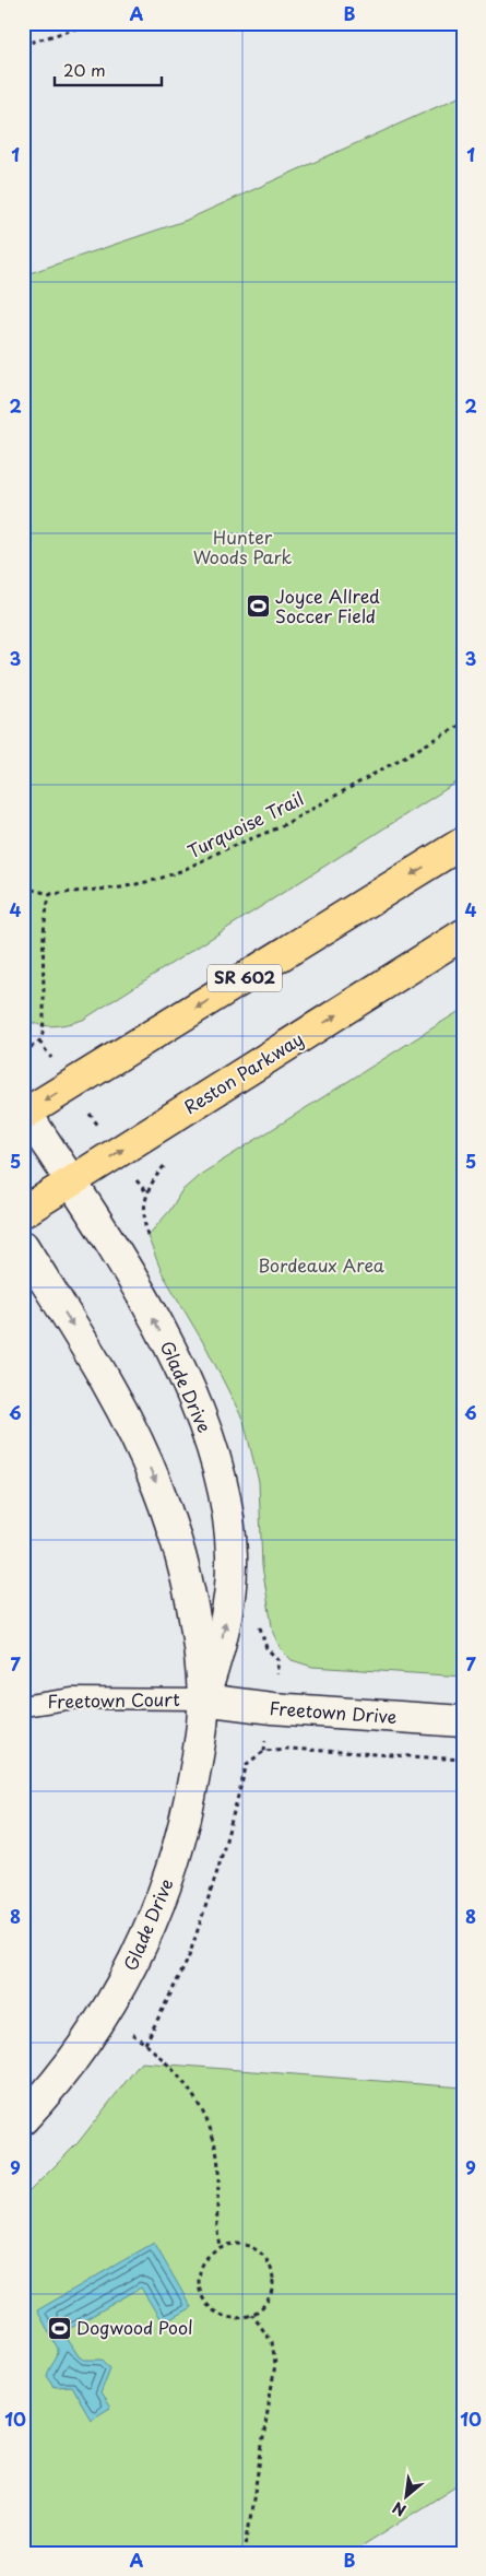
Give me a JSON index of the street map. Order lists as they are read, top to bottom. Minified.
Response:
{"streets":{"main road":["SR 602","Reston Parkway"],"street":["Glade Drive","Freetown Drive"],"lane":["Freetown Court"],"path":["Turquoise Trail"]},"crossings":[["SR 602","Glade Drive"],["Reston Parkway","Glade Drive"],["Glade Drive","Freetown Court"],["Glade Drive","Freetown Drive"],["Freetown Court","Freetown Drive"]],"parks":["Hunter Woods Park","Bordeaux Area"],"places":{"sports":["Joyce Allred Soccer Field","Dogwood Pool"]},"scale_bar":"20 m","north":"bottom left","grid":{"columns":["A","B"],"rows":["1","2","3","4","5","6","7","8","9","10"]}}
